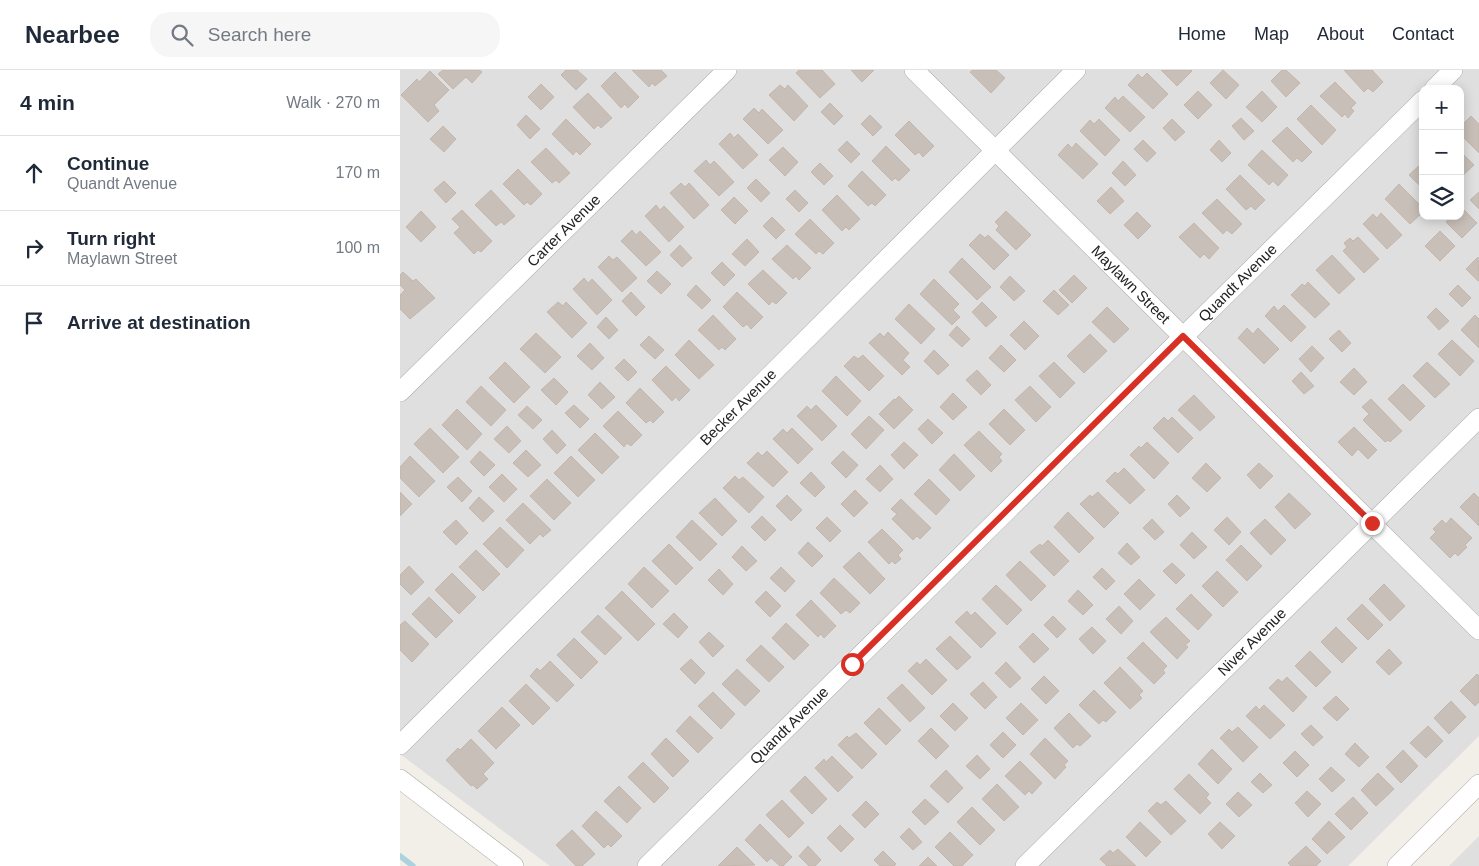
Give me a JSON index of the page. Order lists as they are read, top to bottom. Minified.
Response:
{"streets":{"street":["Carter Avenue","Quandt Avenue","Maylawn Street","Becker Avenue","Niver Avenue"]},"crossings":[["Quandt Avenue","Maylawn Street"],["Maylawn Street","Becker Avenue"],["Maylawn Street","Niver Avenue"]],"page":{"header":"Nearbee","search":"Search here","nav":["Home","Map","About","Contact"],"heading":["4 min","Walk · 270 m"],"map_buttons":["+","−"],"list":[["Continue","Quandt Avenue","170 m"],["Turn right","Maylawn Street","100 m"],"Arrive at destination"]}}
